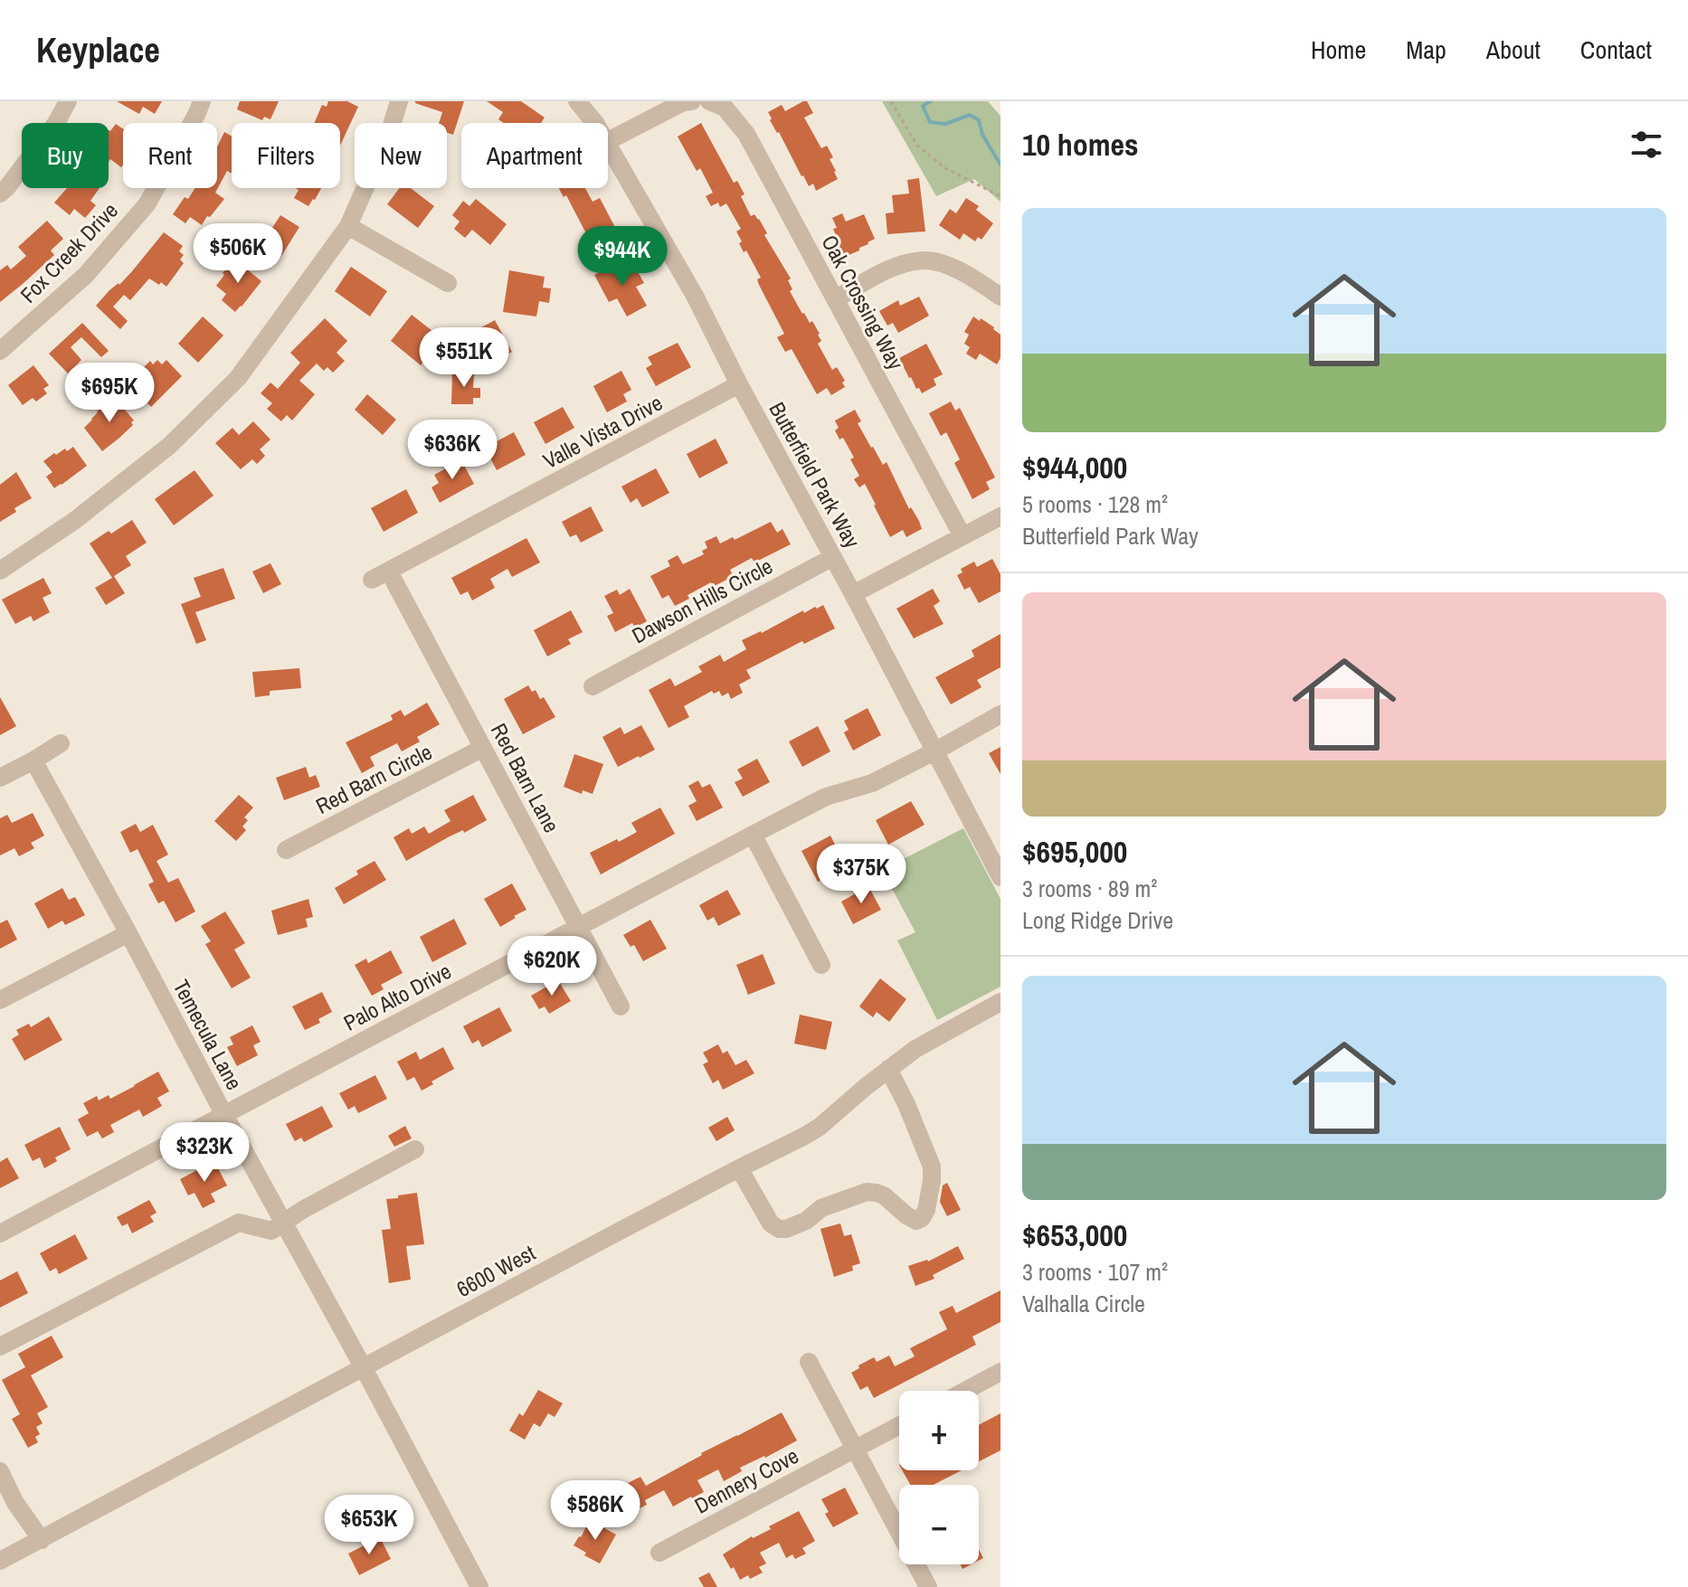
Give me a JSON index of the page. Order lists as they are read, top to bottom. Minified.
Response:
{"streets":{"street":["Fox Creek Drive","Oak Crossing Way","Valle Vista Drive","Butterfield Park Way","Dawson Hills Circle","Red Barn Lane","Red Barn Circle","Palo Alto Drive","Temecula Lane","6600 West","Dennery Cove"]},"crossings":[["Valle Vista Drive","Butterfield Park Way"],["Valle Vista Drive","Red Barn Lane"],["Butterfield Park Way","Dawson Hills Circle"],["Butterfield Park Way","Palo Alto Drive"],["Red Barn Lane","Red Barn Circle"],["Red Barn Lane","Palo Alto Drive"],["Palo Alto Drive","Temecula Lane"],["Temecula Lane","6600 West"]],"page":{"header":"Keyplace","nav":["Home","Map","About","Contact"],"heading":"10 homes","chip":["Buy","Rent","Filters","New","Apartment"],"list":[{"name":"$944,000","note":"5 rooms · 128 m² · Butterfield Park Way"},{"name":"$695,000","note":"3 rooms · 89 m² · Long Ridge Drive"},{"name":"$653,000","note":"3 rooms · 107 m² · Valhalla Circle"}],"price":["$506K","$944K","$551K","$695K","$636K","$375K","$620K","$323K","$586K","$653K"],"map_buttons":["+","−"]}}
